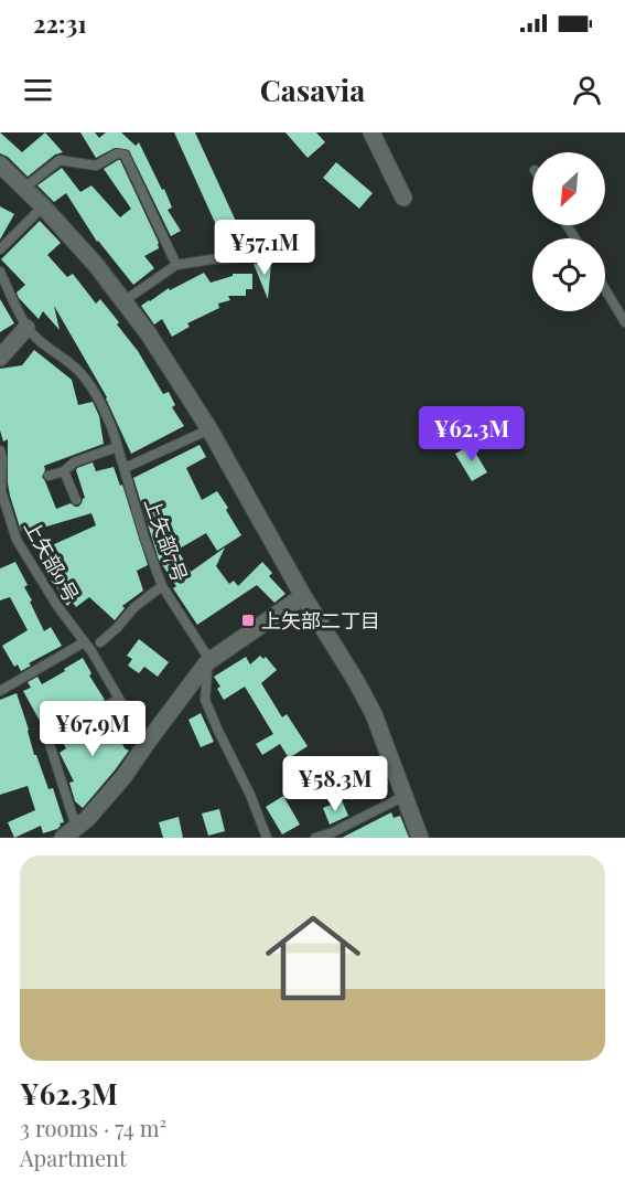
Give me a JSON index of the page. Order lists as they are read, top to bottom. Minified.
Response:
{"streets":{"lane":["上矢部7号","上矢部9号"]},"places":{"transit":["上矢部二丁目"]},"north":"bottom left","page":{"status":"22:31","header":"Casavia","price":["¥57.1M","¥62.3M","¥67.9M","¥58.3M"],"list":[{"name":"¥62.3M","note":"3 rooms · 74 m² · Apartment"}]}}
